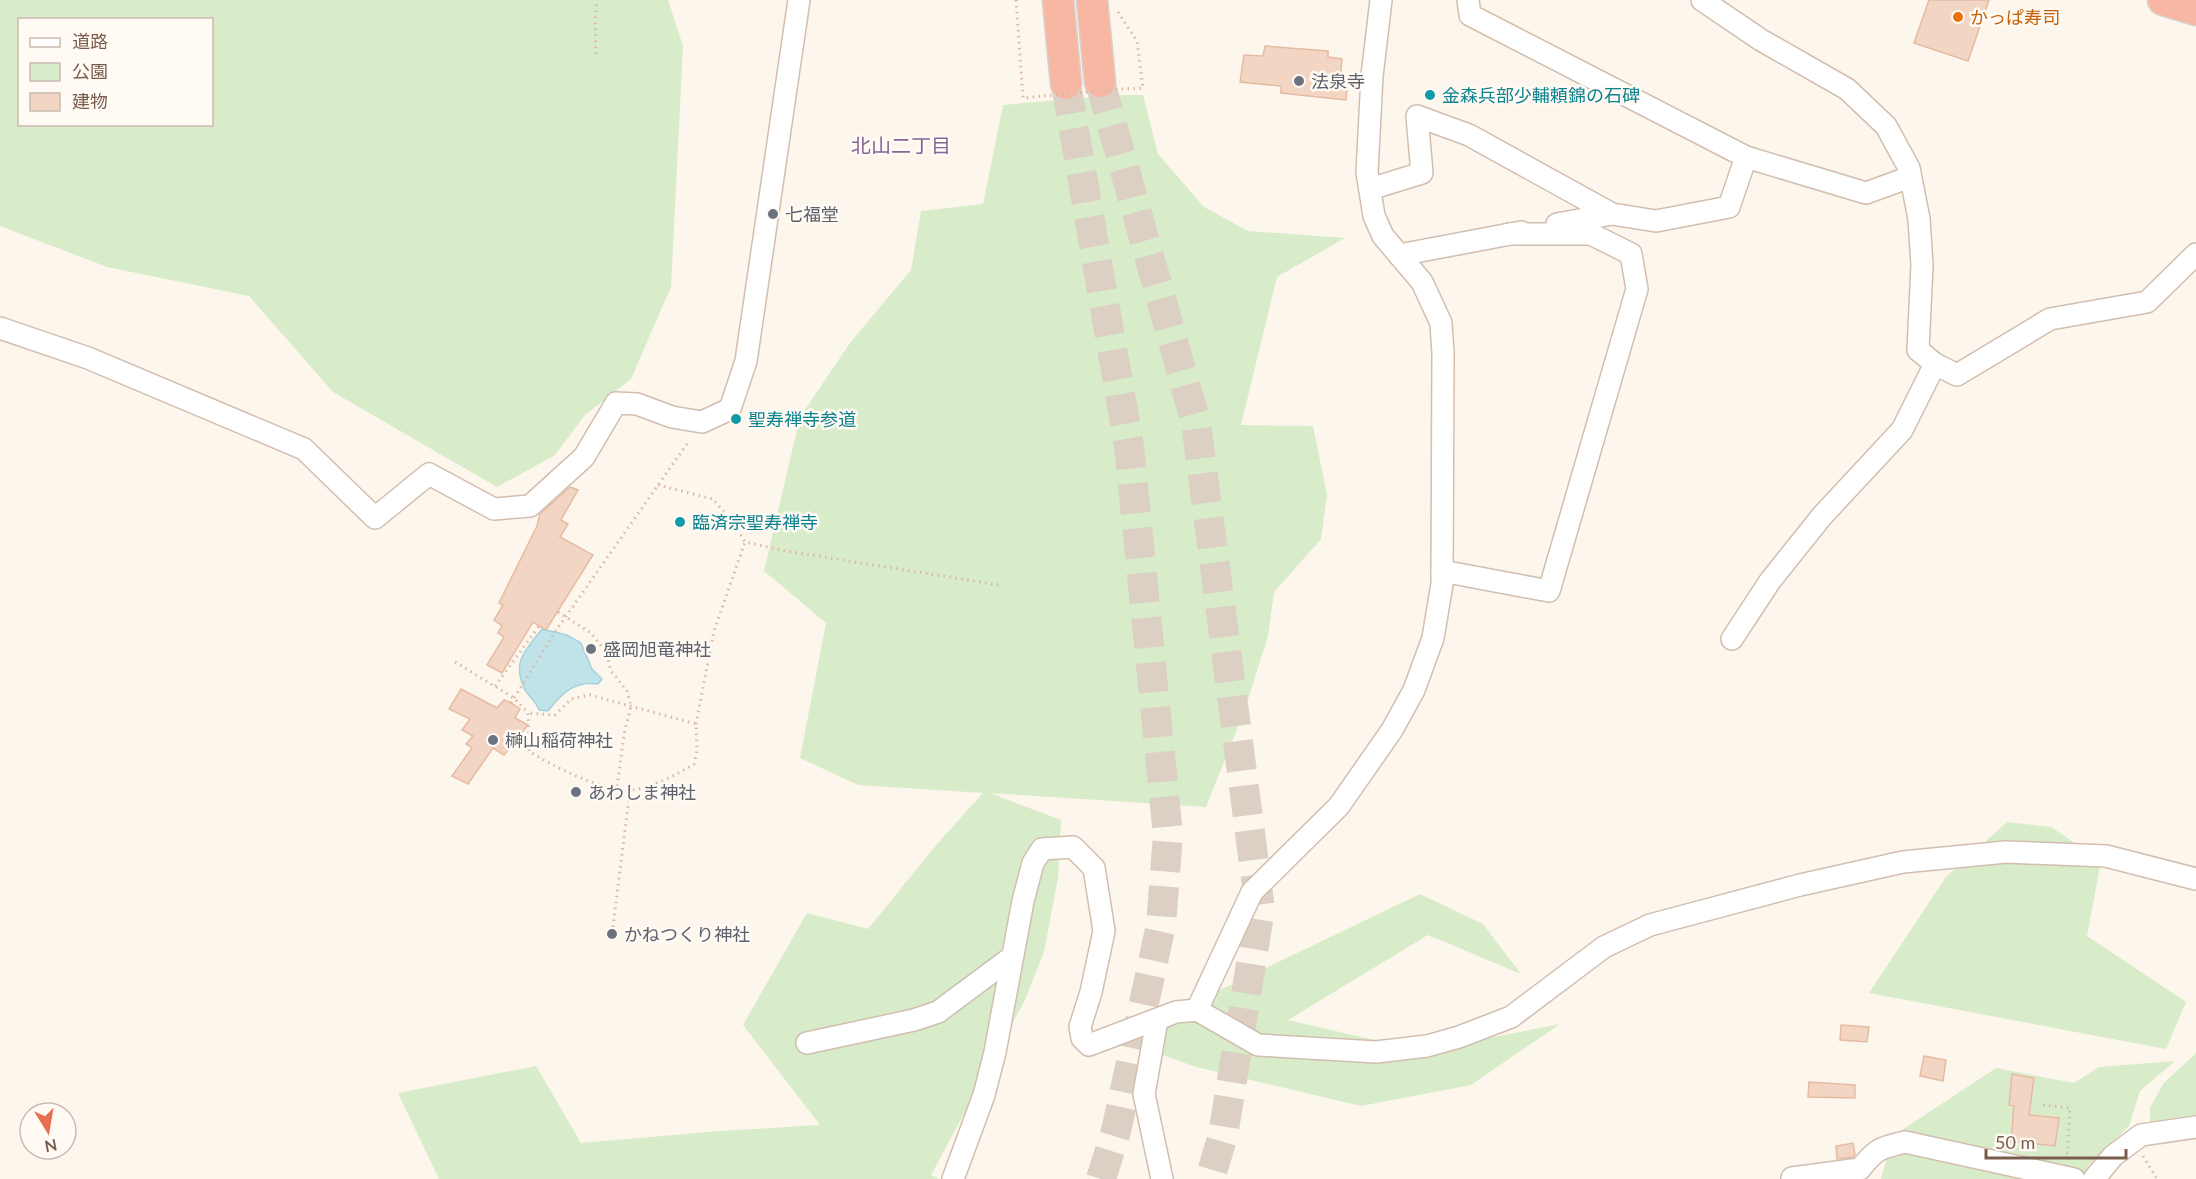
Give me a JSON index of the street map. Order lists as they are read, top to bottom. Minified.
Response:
{"districts":["北山二丁目"],"places":["かっぱ寿司","法泉寺","金森兵部少輔頼錦の石碑","七福堂","聖寿禅寺参道","臨済宗聖寿禅寺","盛岡旭竜神社","榊山稲荷神社","あわしま神社","かねつくり神社"],"legend":["道路","公園","建物"],"scale_bar":"50 m","north":"bottom"}
